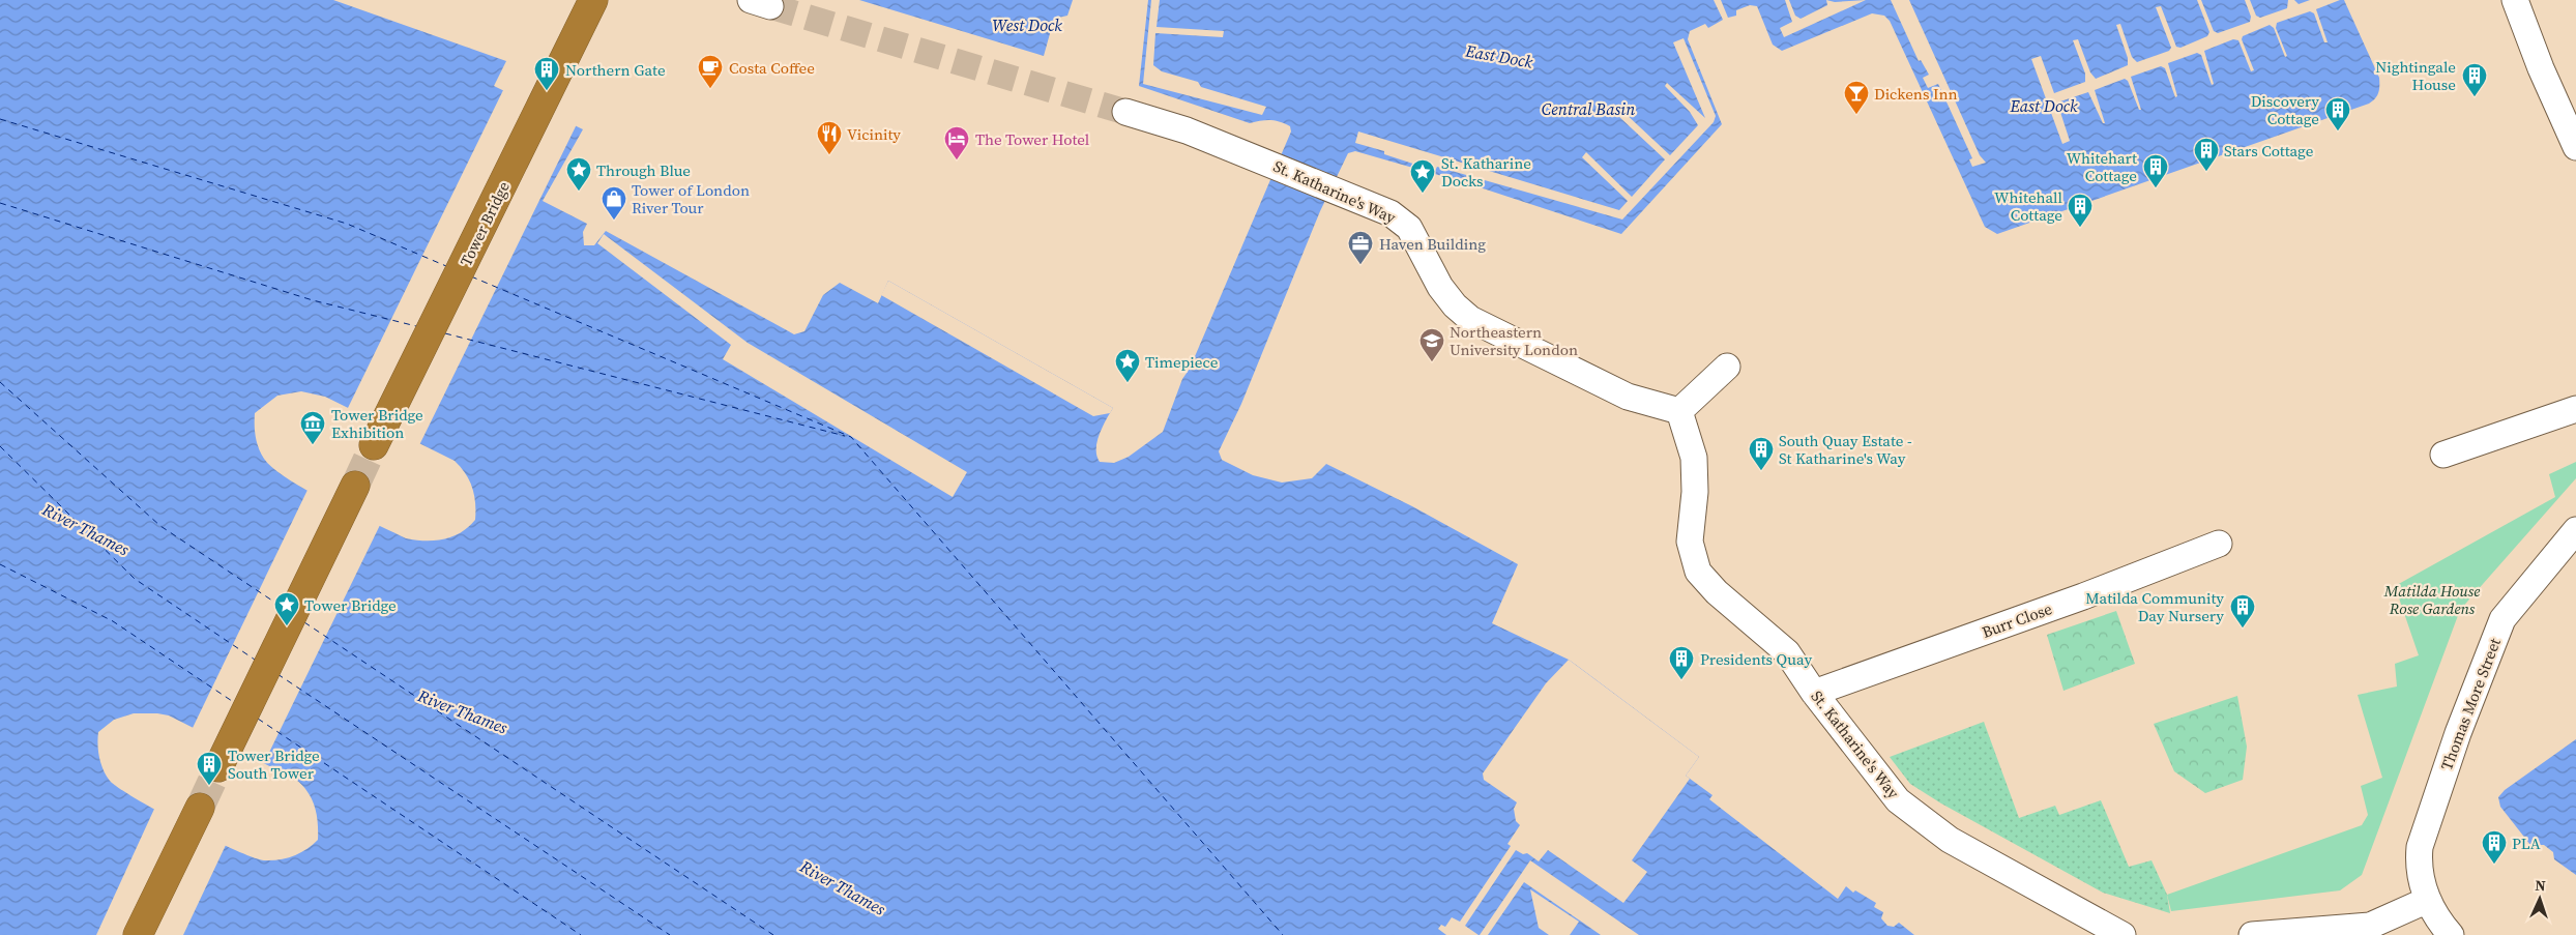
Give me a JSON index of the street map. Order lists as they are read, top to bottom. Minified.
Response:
{"streets":{"highway":["Tower Bridge"],"street":["St. Katharine's Way","Burr Close","Thomas More Street"]},"crossings":[["St. Katharine's Way","Burr Close"]],"water":["West Dock","East Dock","Central Basin","River Thames"],"parks":["Matilda House Rose Gardens"],"places":{"cafe":["Costa Coffee"],"building":["Northern Gate","Nightingale House","Discovery Cottage","Stars Cottage","Whitehart Cottage","Whitehall Cottage","South Quay Estate - St Katharine's Way","Matilda Community Day Nursery","Presidents Quay","Tower Bridge South Tower","PLA"],"bar":["Dickens Inn"],"restaurant":["Vicinity"],"hotel":["The Tower Hotel"],"place":["Through Blue","St. Katharine Docks","Timepiece","Tower Bridge"],"shop":["Tower of London River Tour"],"office":["Haven Building"],"school or university":["Northeastern University London"],"museum":["Tower Bridge Exhibition"]},"north":"top"}
